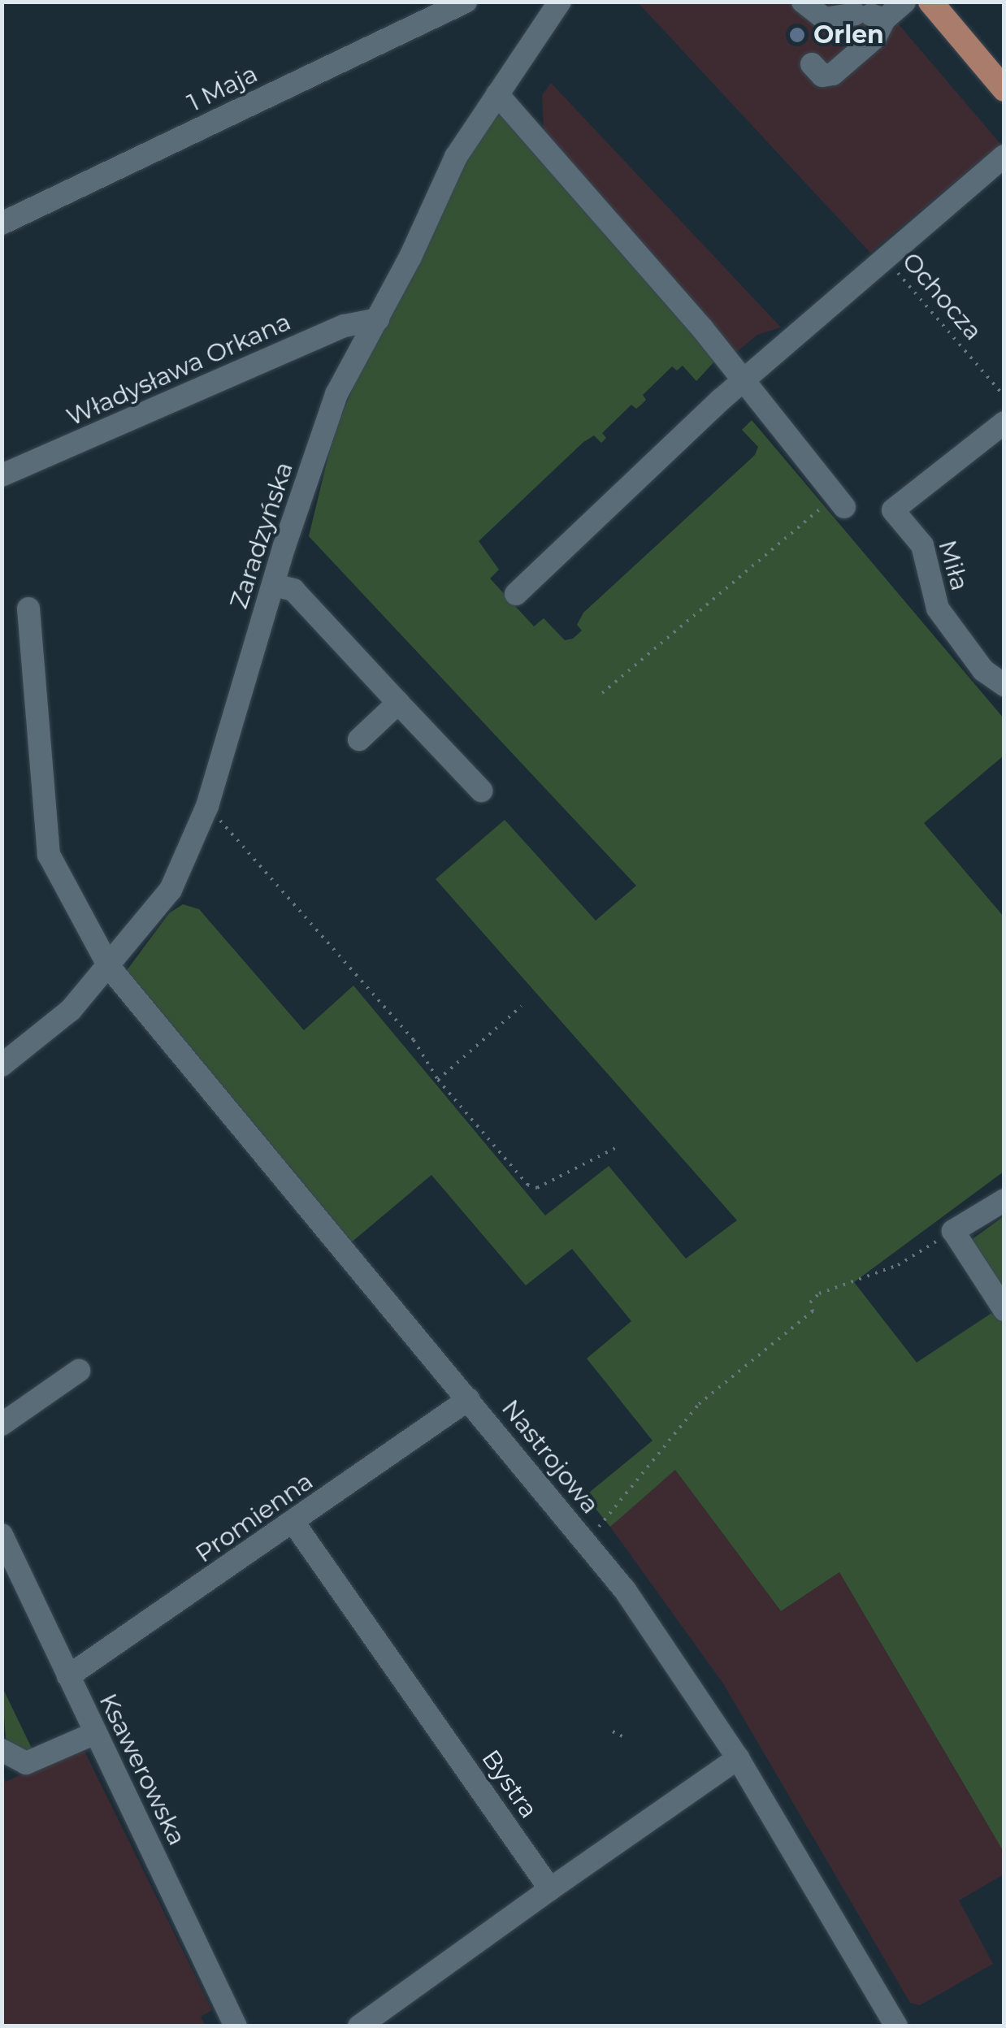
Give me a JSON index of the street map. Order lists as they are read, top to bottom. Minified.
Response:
{"streets":{"street":["1 Maja","Władysława Orkana","Zaradzyńska","Miła","Nastrojowa","Promienna","Ksawerowska","Bystra"],"path":["Ochocza"]},"crossings":[["Władysława Orkana","Zaradzyńska"],["Zaradzyńska","Nastrojowa"],["Nastrojowa","Promienna"],["Promienna","Ksawerowska"],["Promienna","Bystra"]],"places":["Orlen"]}
